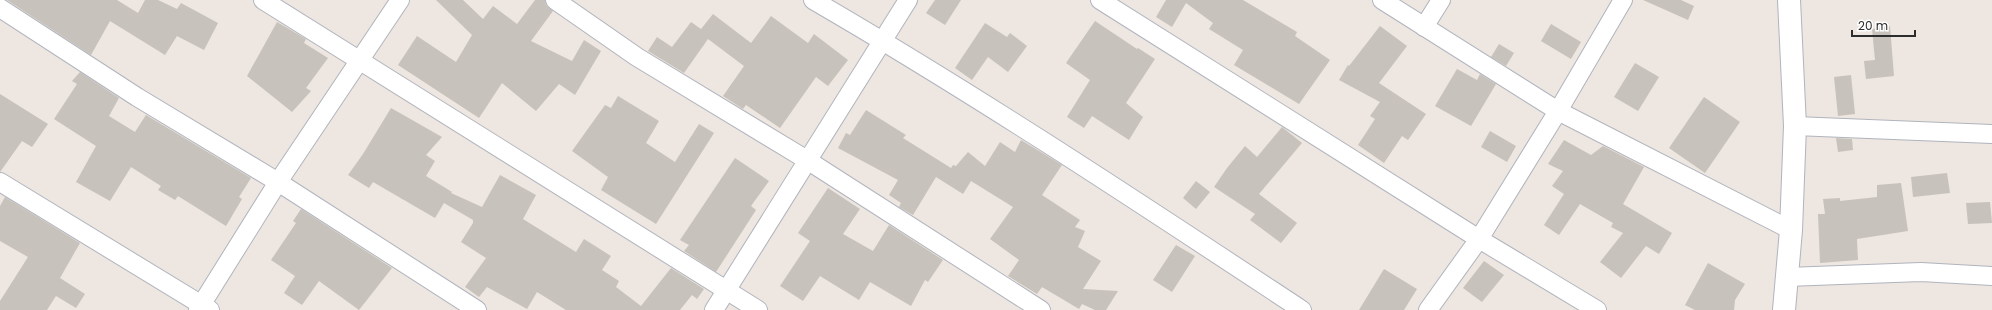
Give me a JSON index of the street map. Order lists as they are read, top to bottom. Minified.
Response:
{"scale_bar":"20 m"}
